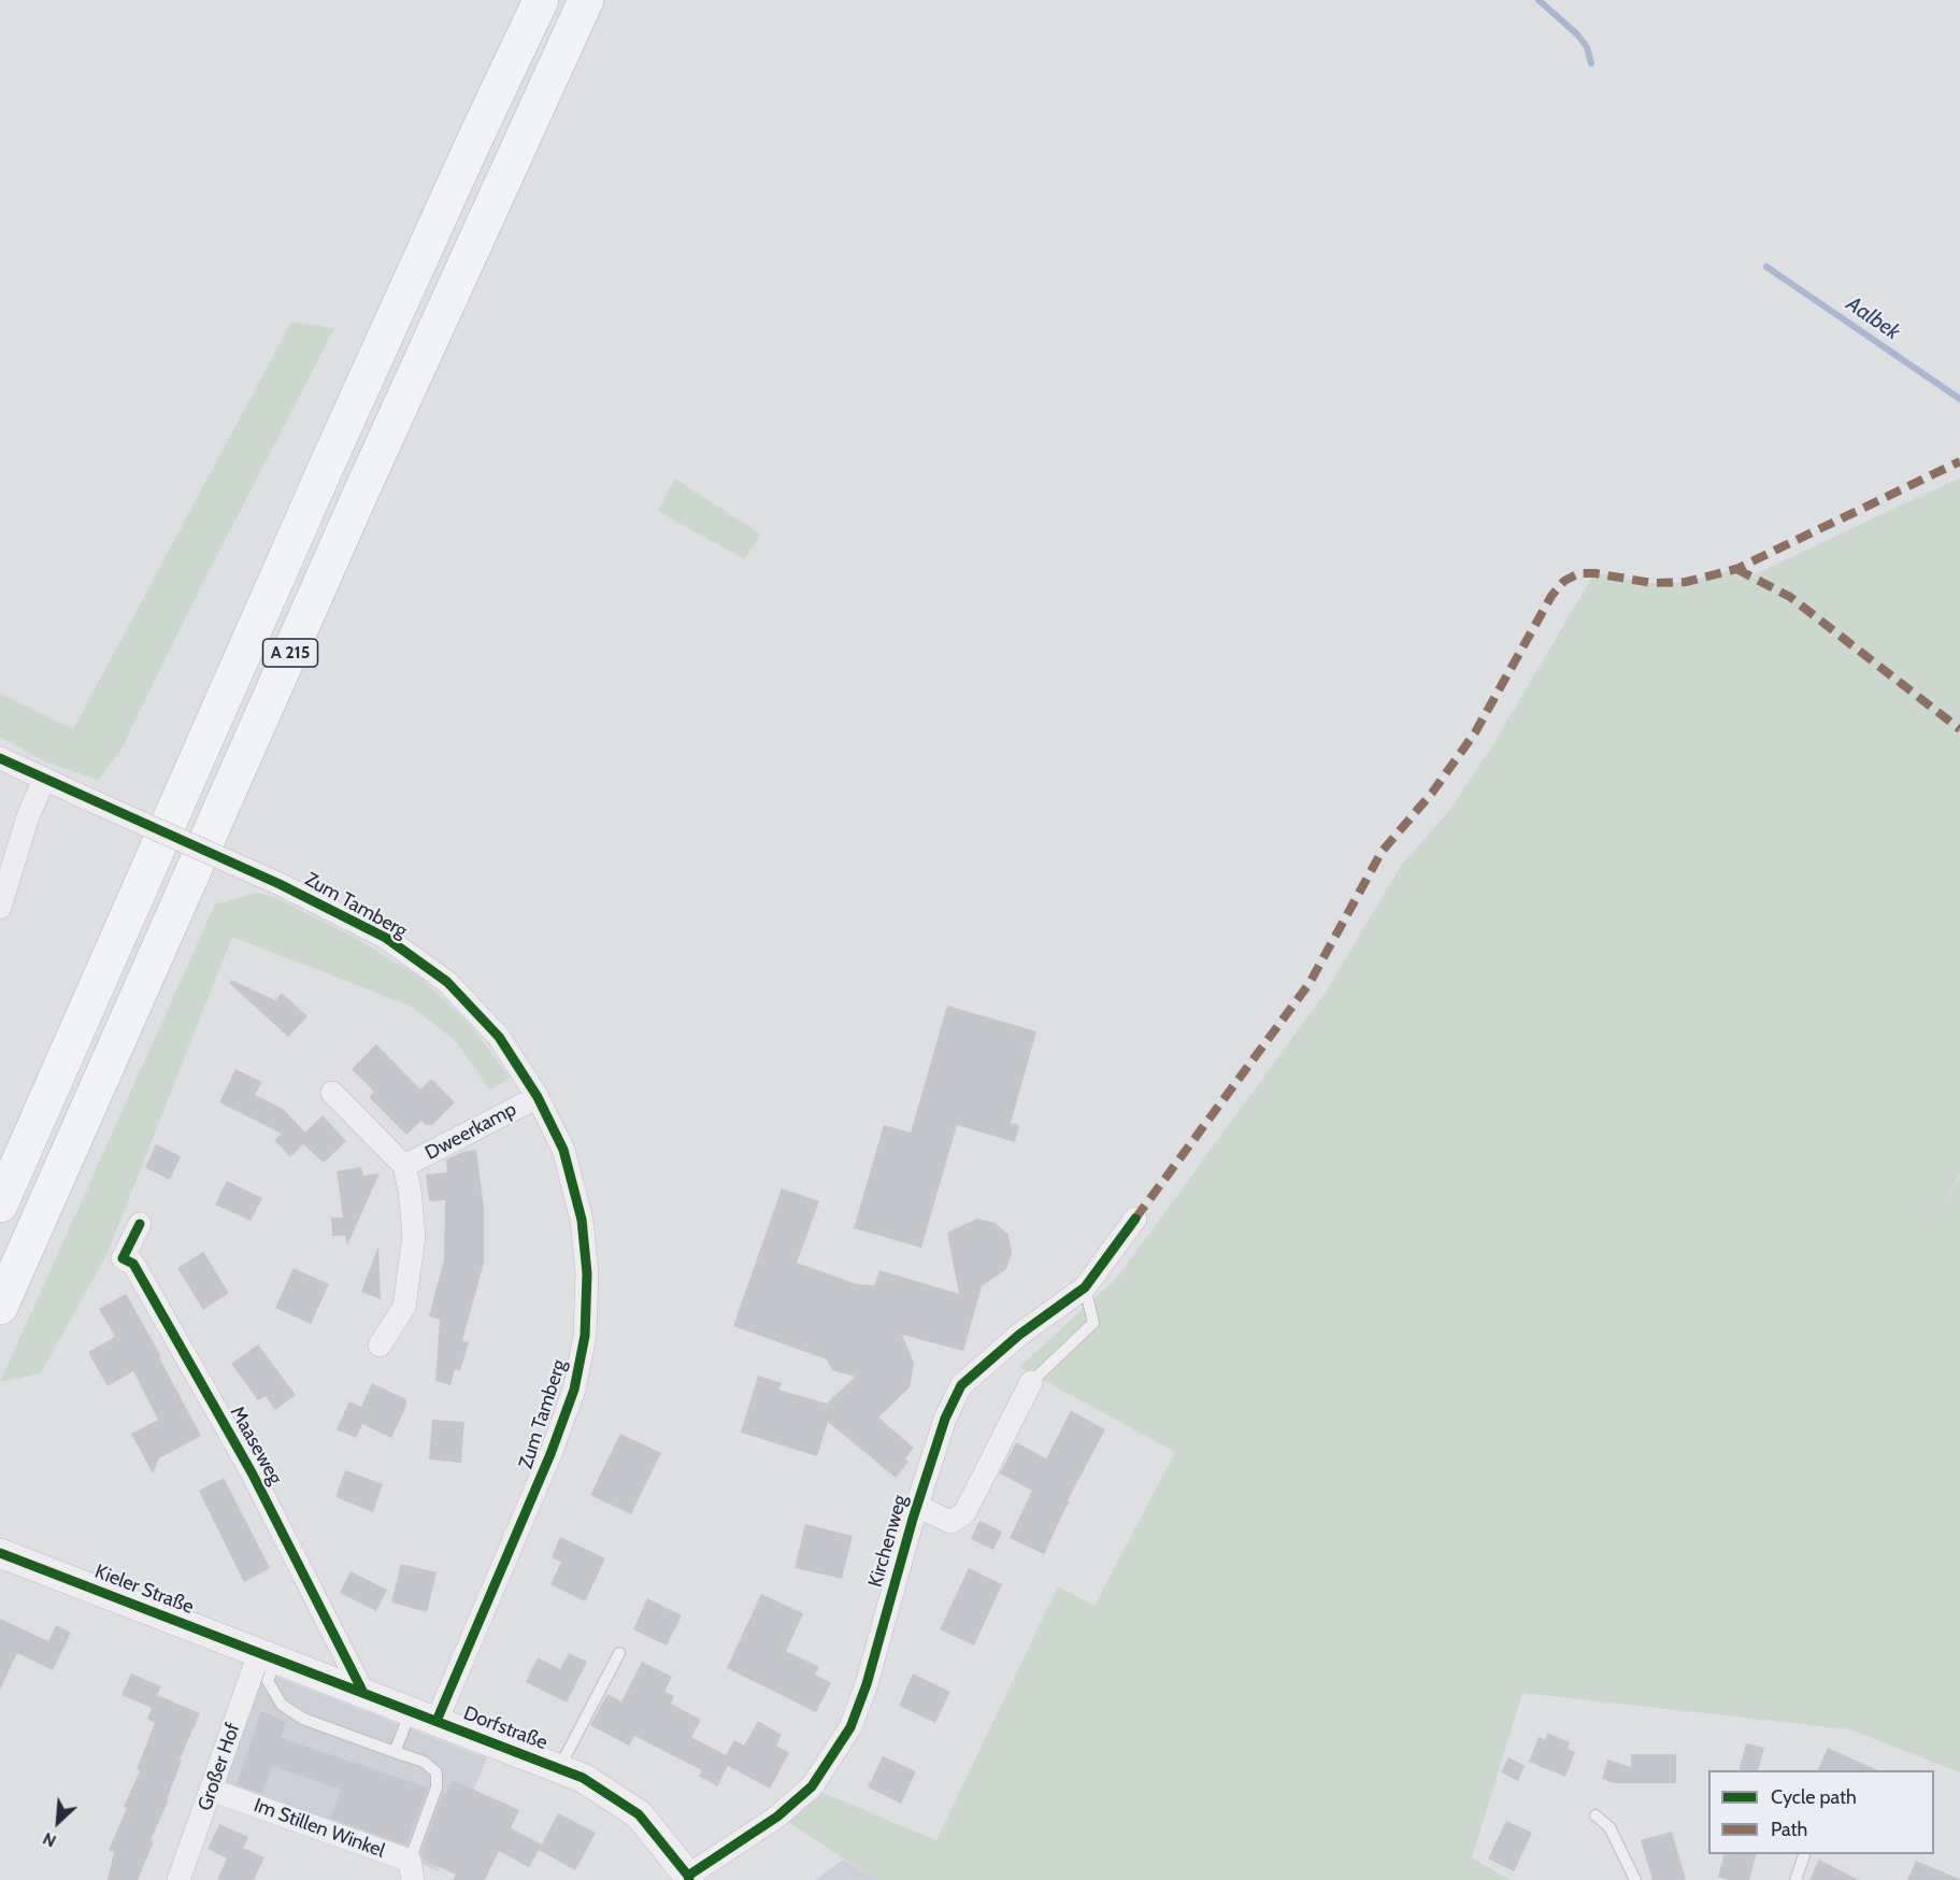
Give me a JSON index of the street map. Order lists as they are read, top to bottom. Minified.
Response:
{"streets":{"highway":["A 215"],"street":["Zum Tamberg","Dweerkamp","Maaseweg","Kirchenweg","Kieler Straße","Dorfstraße","Großer Hof","Im Stillen Winkel"]},"crossings":[["Zum Tamberg","Dweerkamp"],["Zum Tamberg","Dorfstraße"],["Maaseweg","Dorfstraße"],["Kirchenweg","Dorfstraße"],["Kieler Straße","Dorfstraße"],["Kieler Straße","Großer Hof"],["Dorfstraße","Großer Hof"],["Großer Hof","Im Stillen Winkel"]],"water":["Aalbek"],"legend":["Cycle path","Path"],"north":"bottom left"}
